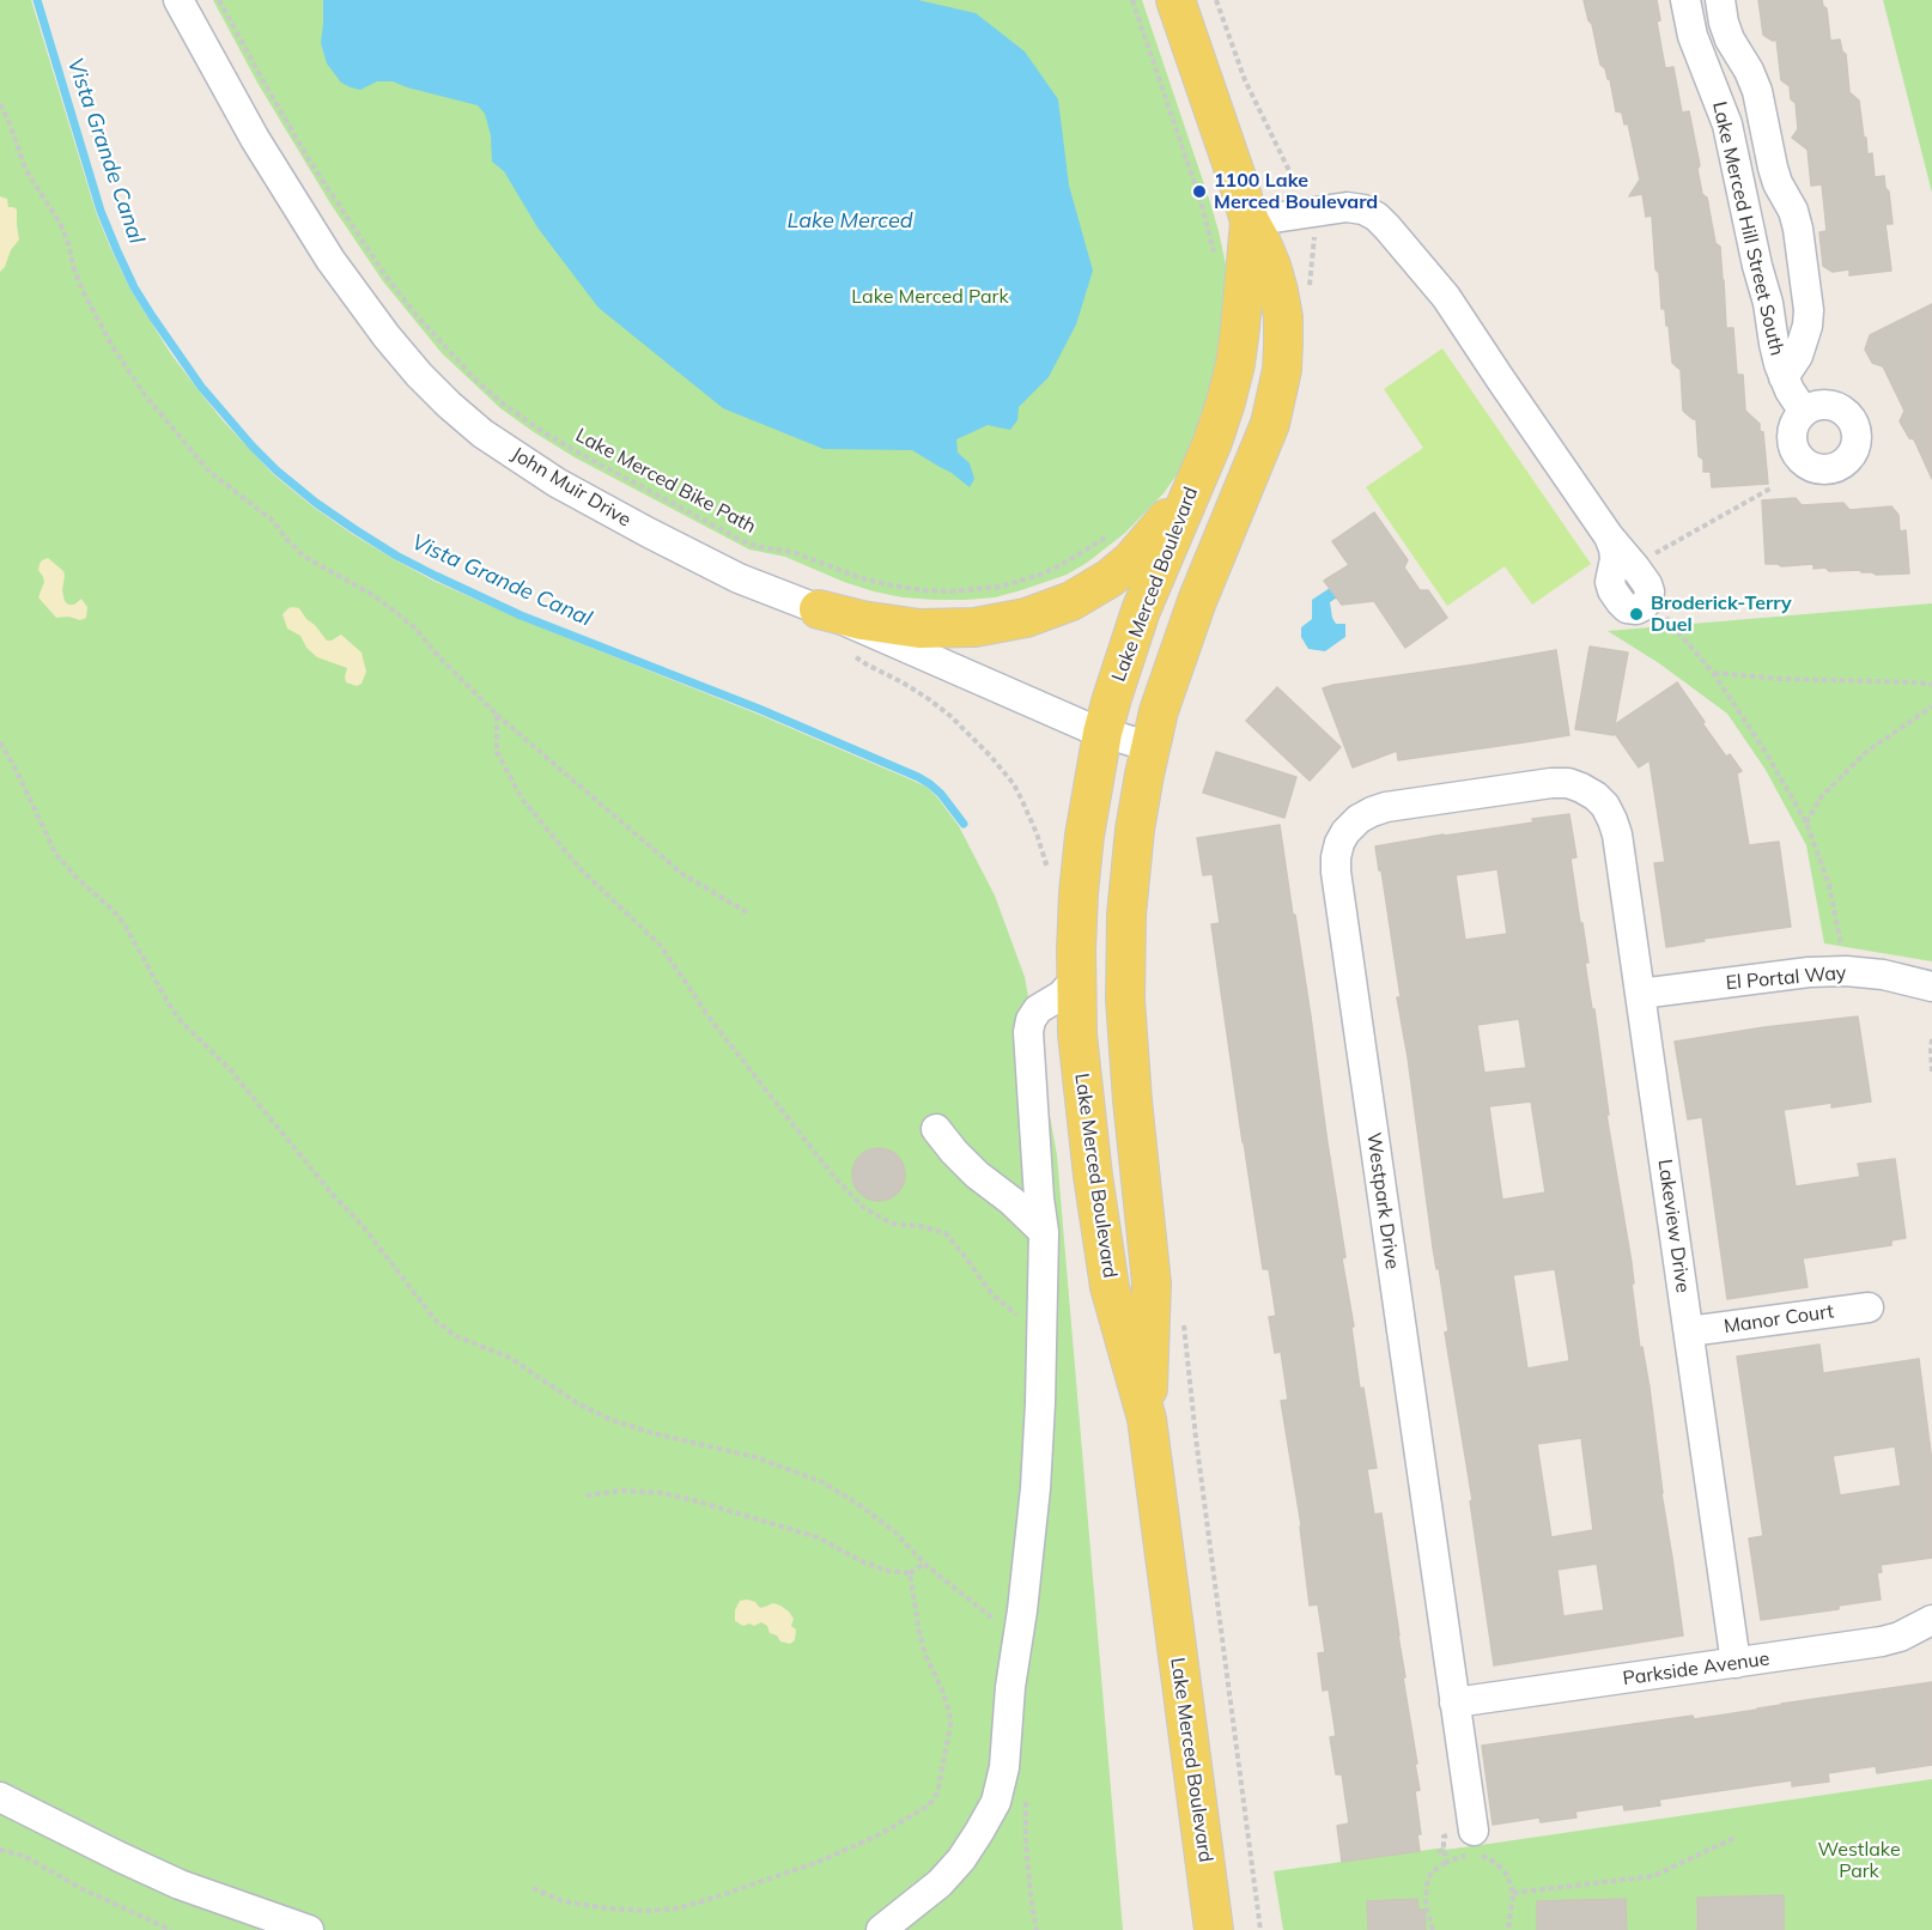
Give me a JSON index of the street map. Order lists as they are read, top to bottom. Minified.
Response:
{"streets":{"main road":["Lake Merced Boulevard"],"street":["Lake Merced Hill Street South","John Muir Drive","El Portal Way","Westpark Drive","Lakeview Drive","Manor Court","Parkside Avenue"],"path":["Lake Merced Bike Path"]},"crossings":[["John Muir Drive","Lake Merced Boulevard"],["El Portal Way","Lakeview Drive"],["Westpark Drive","Lakeview Drive"],["Westpark Drive","Parkside Avenue"],["Lakeview Drive","Manor Court"],["Lakeview Drive","Parkside Avenue"]],"water":["Vista Grande Canal","Lake Merced"],"parks":["Lake Merced Park","Westlake Park"],"places":["1100 Lake Merced Boulevard","Broderick-Terry Duel"]}
